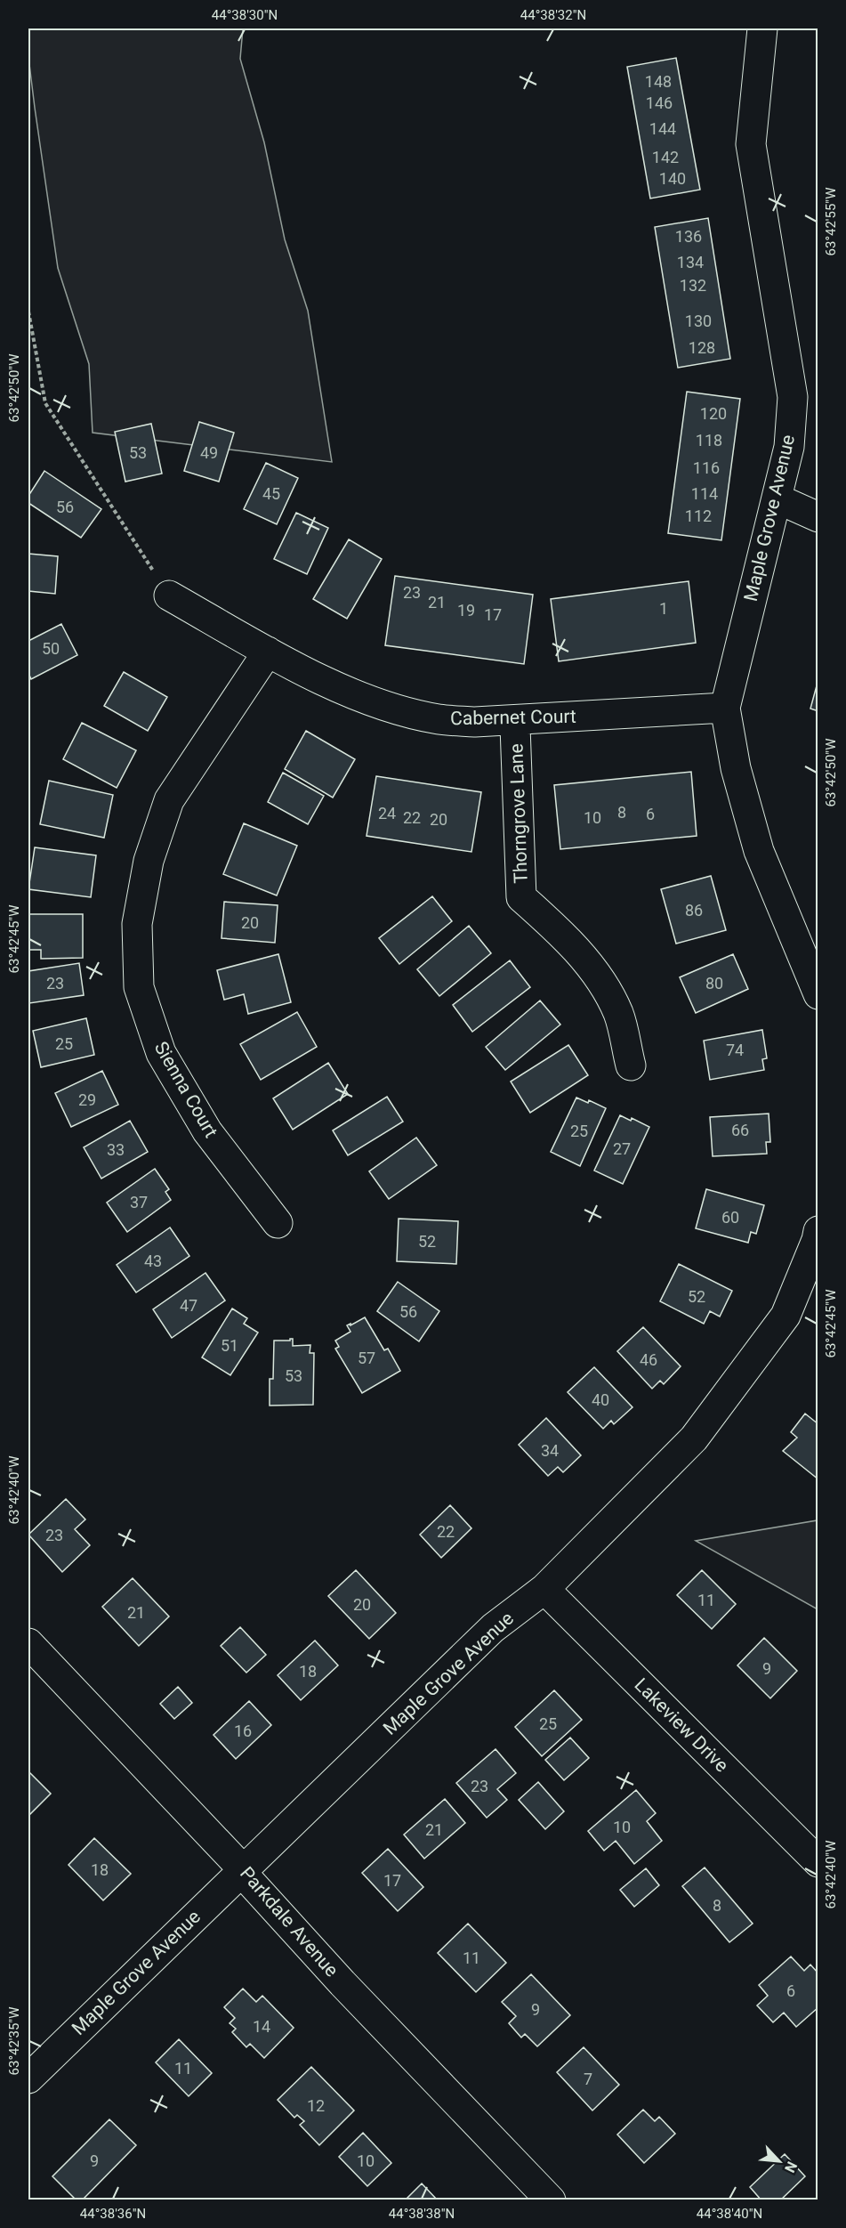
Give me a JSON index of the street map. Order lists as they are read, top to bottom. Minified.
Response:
{"streets":{"street":["Maple Grove Avenue","Cabernet Court","Thorngrove Lane","Sienna Court","Lakeview Drive","Parkdale Avenue"]},"crossings":[["Maple Grove Avenue","Cabernet Court"],["Maple Grove Avenue","Lakeview Drive"],["Maple Grove Avenue","Parkdale Avenue"],["Cabernet Court","Thorngrove Lane"],["Cabernet Court","Sienna Court"]],"house_numbers":["148","146","144","142","140","136","134","132","130","128","120","118","53","49","116","45","114","56","112","23","21","1","19","17","50","8","24","6","22","10","20","86","20","23","80","25","74","29","66","25","27","33","37","60","52","43","52","47","56","51","57","46","53","40","34","22","23","11","20","21","9","18","25","16","23","10","21","18","17","8","11","6","9","14","11","7","12","9","10"],"north":"bottom right","coordinates":["44°38'30\"N","44°38'32\"N","63°42'55\"W","63°42'50\"W","63°42'45\"W","63°42'40\"W","63°42'35\"W","44°38'36\"N","44°38'38\"N","44°38'40\"N"]}
